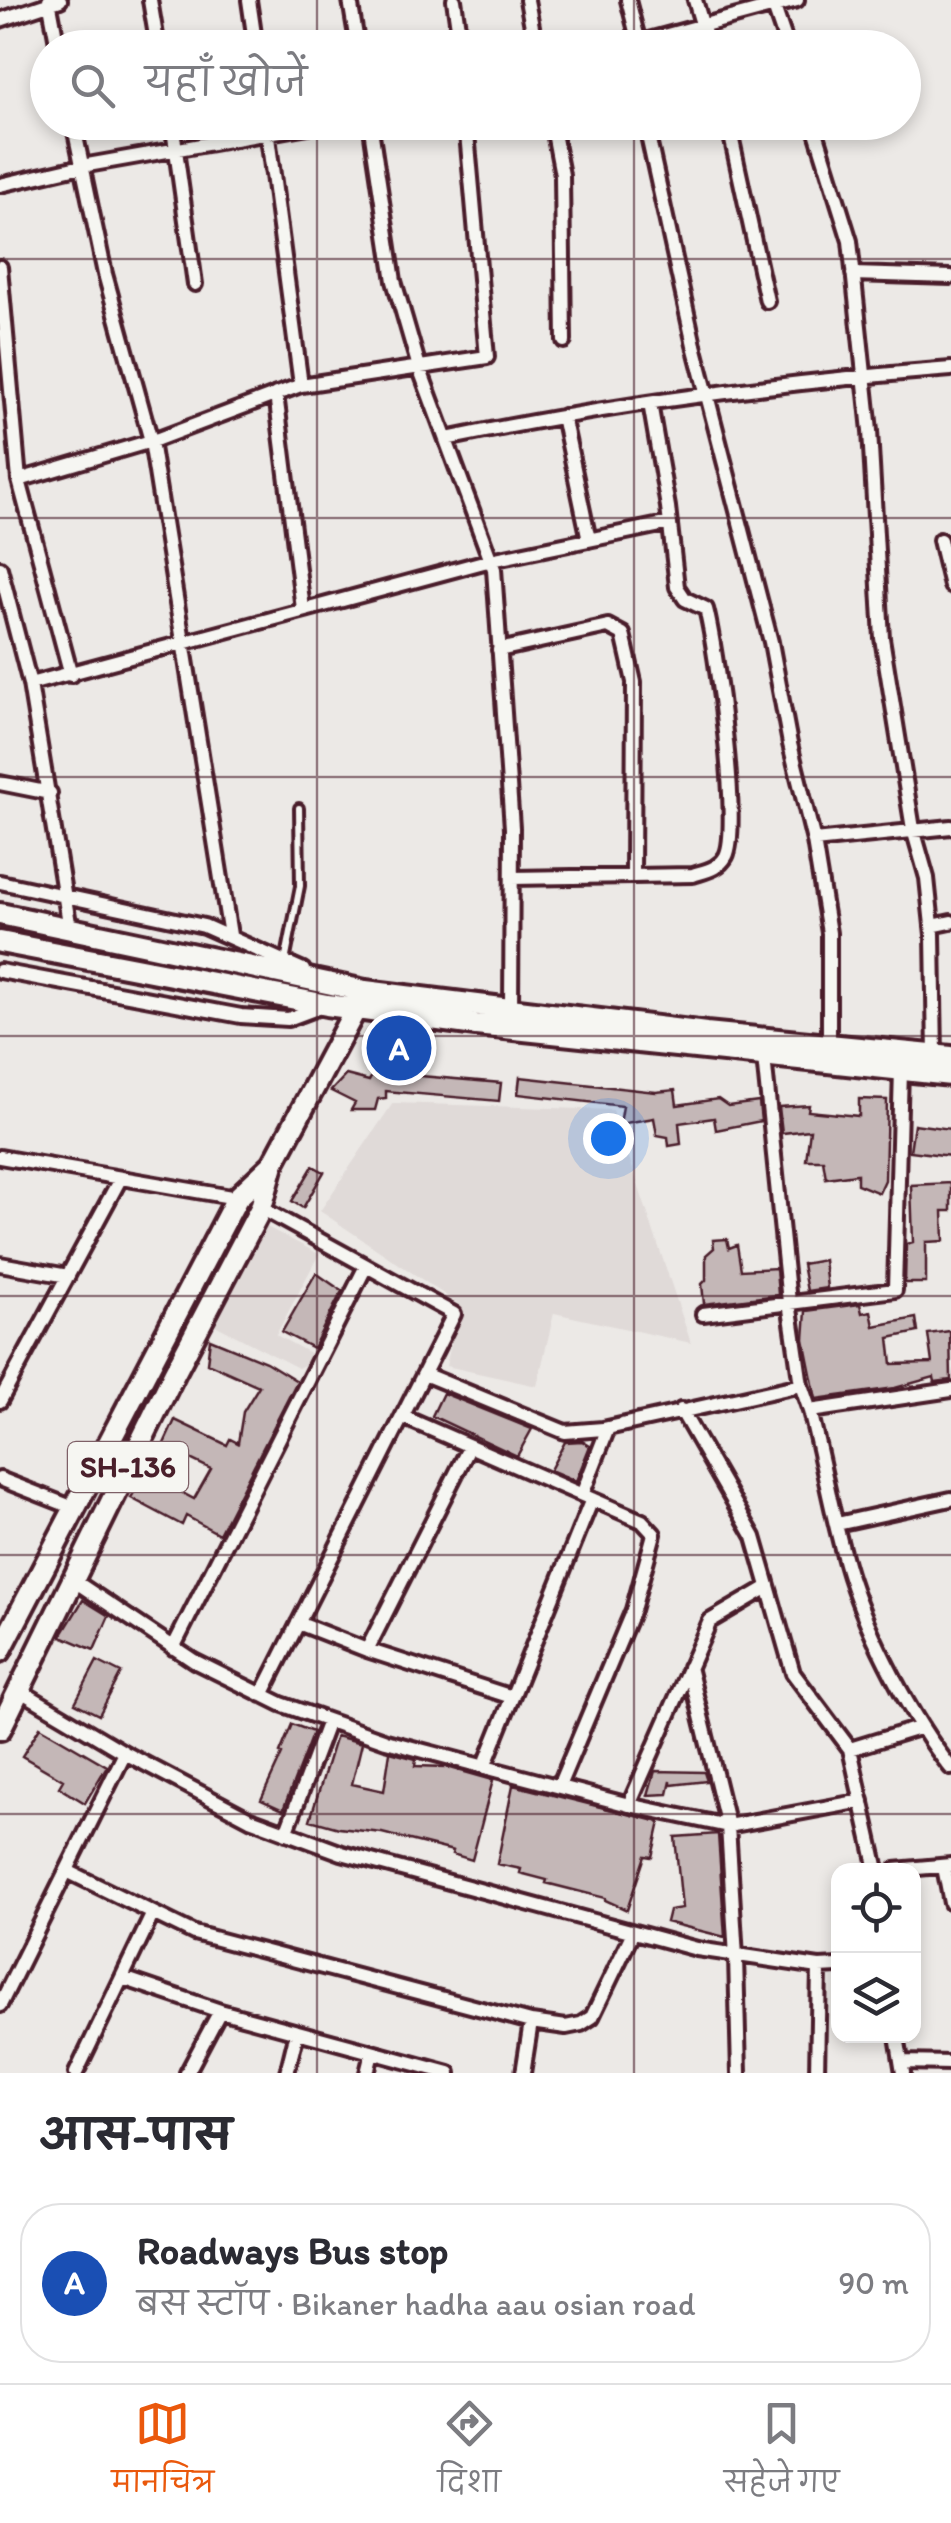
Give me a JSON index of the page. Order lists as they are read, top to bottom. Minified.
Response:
{"streets":{"main road":["SH-136"]},"page":{"search":"यहाँ खोजें","pins":"A","heading":"आस-पास","list":[{"mark":"A","name":"Roadways Bus stop","note":"बस स्टॉप · Bikaner hadha aau osian road","value":"90 m"}],"nav":["मानचित्र","दिशा","सहेजे गए"]}}
